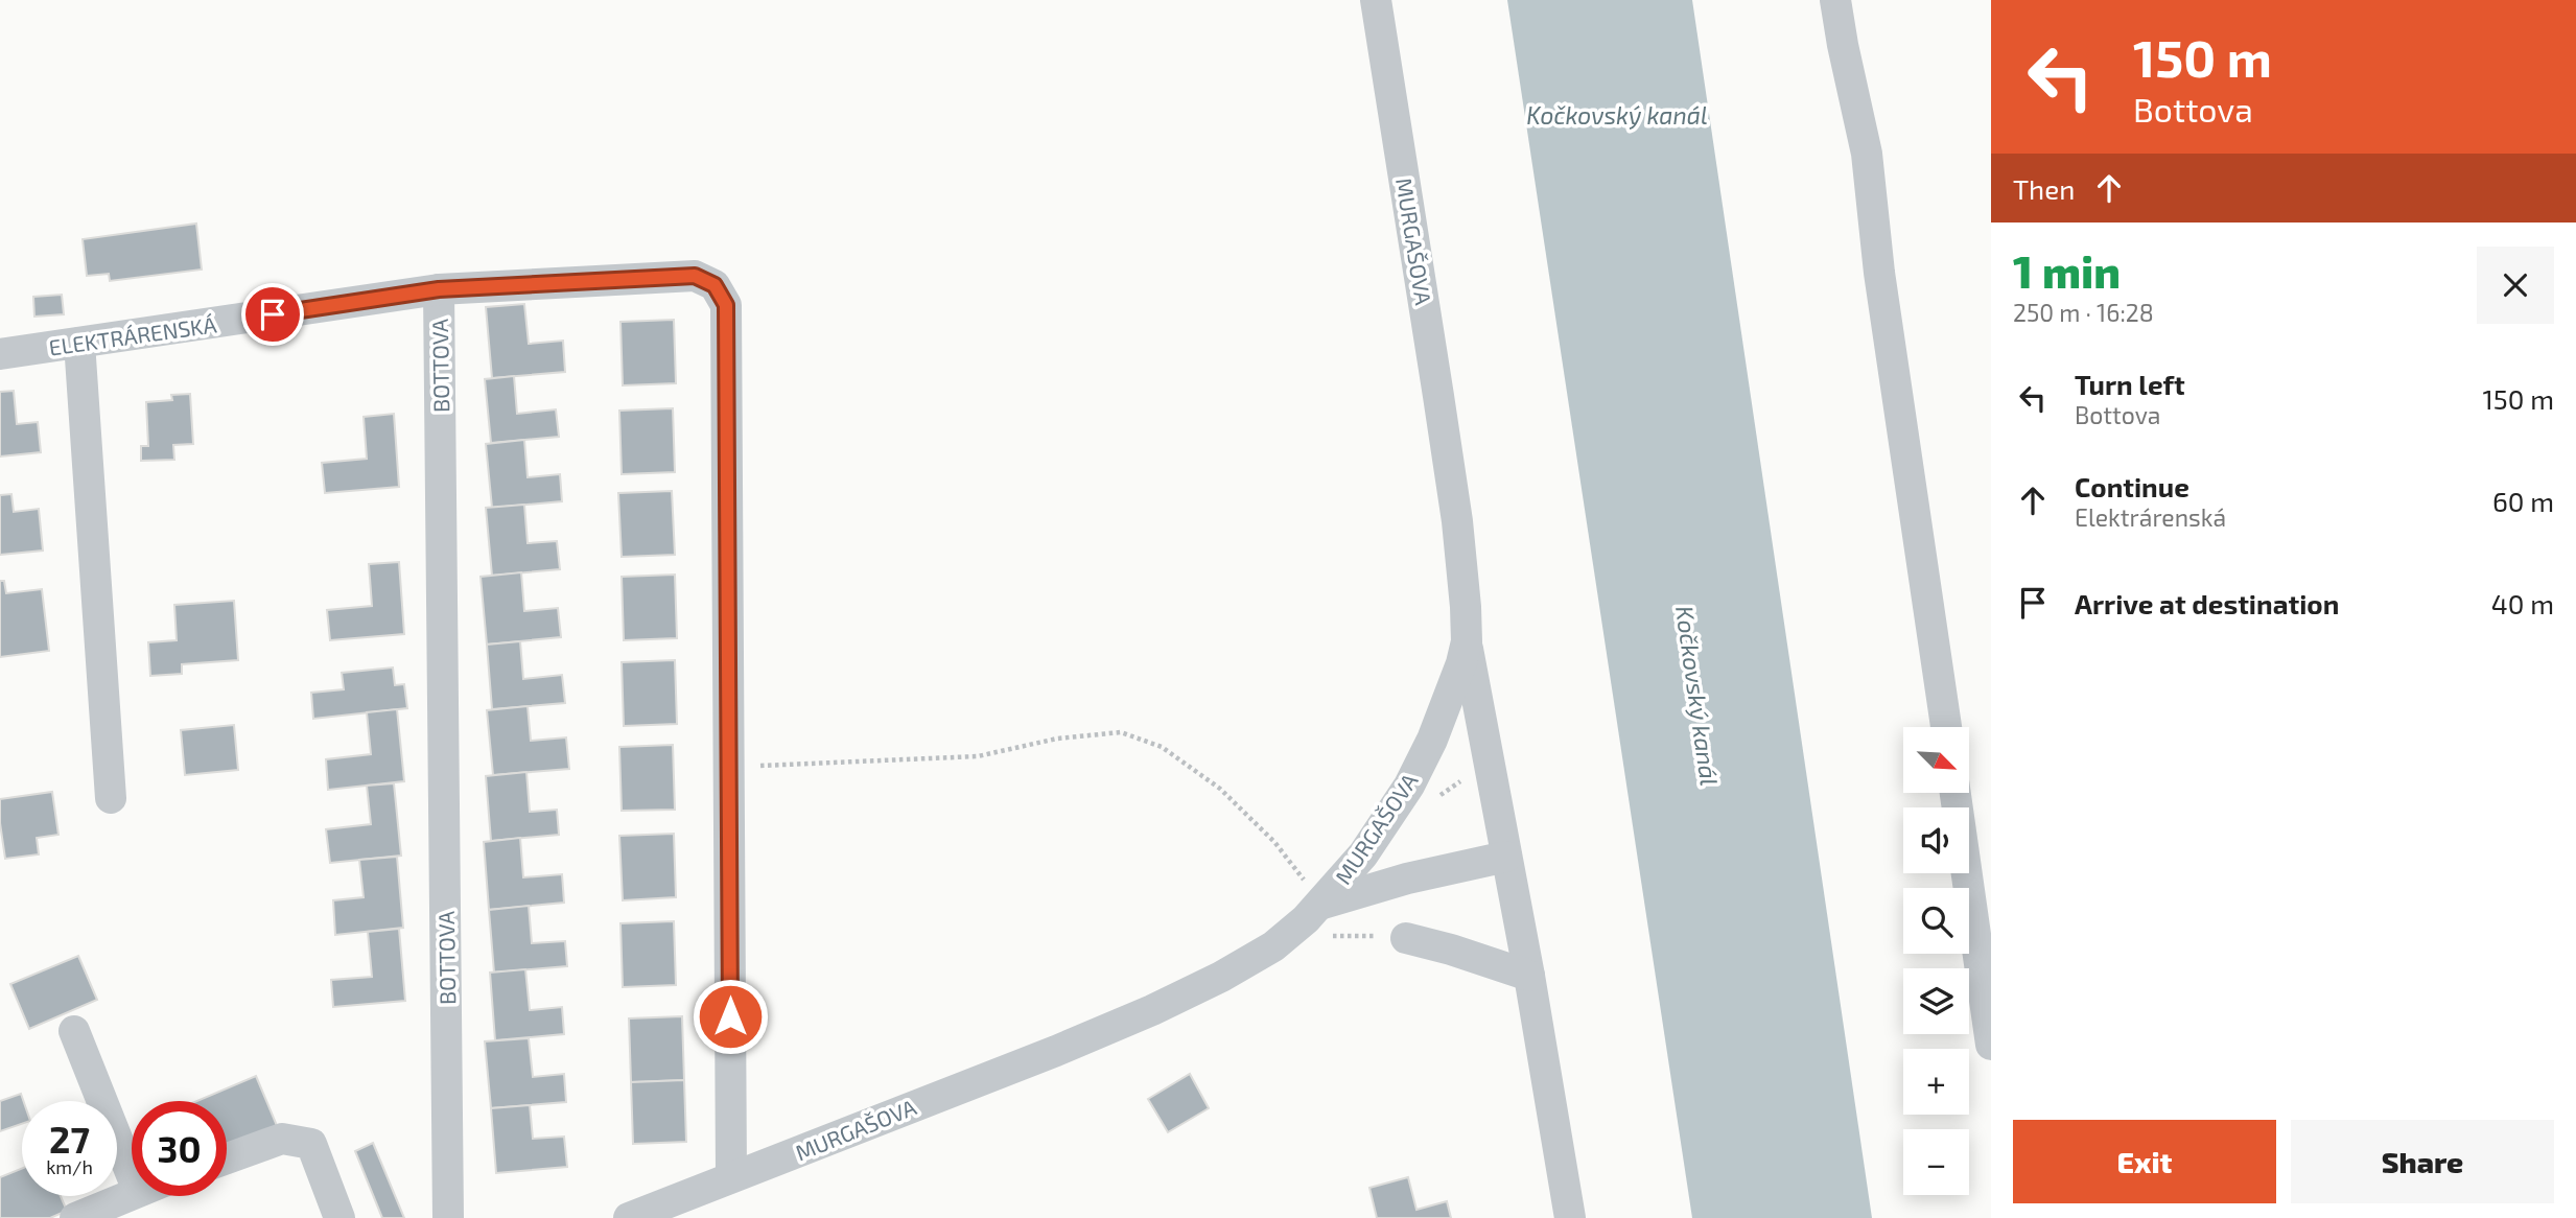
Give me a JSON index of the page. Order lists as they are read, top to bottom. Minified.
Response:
{"streets":{"street":["MURGAŠOVA","ELEKTRÁRENSKÁ","BOTTOVA"]},"crossings":[["MURGAŠOVA","BOTTOVA"],["ELEKTRÁRENSKÁ","BOTTOVA"]],"water":["Kočkovský kanál"],"north":"bottom right","page":{"turn":["150 m","Bottova"],"then":"Then","heading":["1 min","250 m · 16:28"],"list":[{"name":"Turn left","note":"Bottova","value":"150 m"},{"name":"Continue","note":"Elektrárenská","value":"60 m"},{"name":"Arrive at destination","value":"40 m"}],"map_buttons":["+","−"],"speed":"27 km/h","limit":"30","buttons":["Exit","Share"]}}
